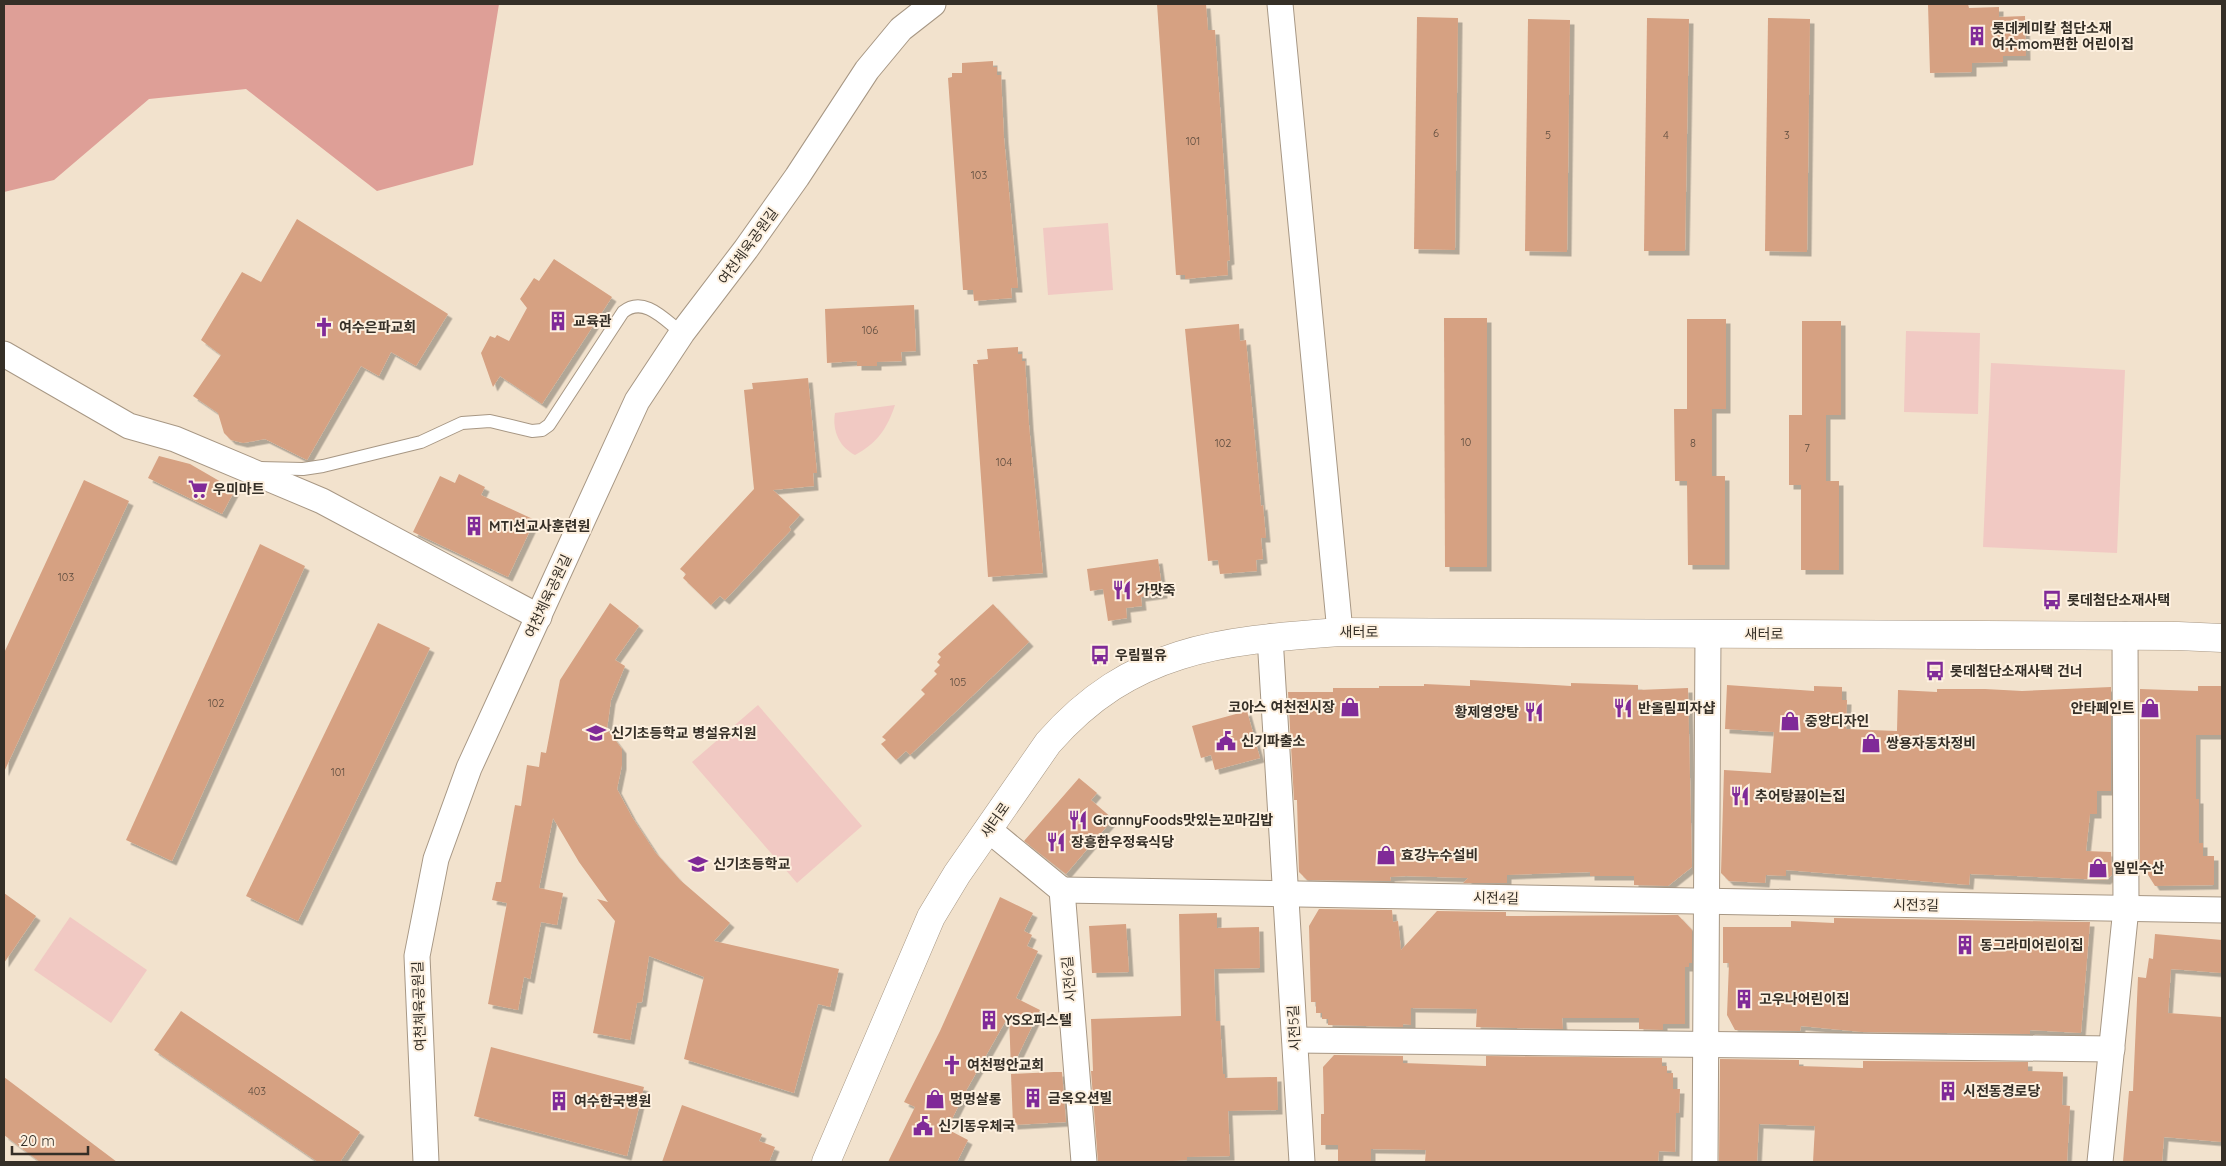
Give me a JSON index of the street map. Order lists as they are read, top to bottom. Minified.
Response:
{"streets":{"street":["여천체육공원길","새터로","시전4길","시전3길","시전6길","시전5길"]},"crossings":[["새터로","시전5길"],["시전4길","시전3길"],["시전4길","시전5길"]],"places":{"building":["롯데케미칼 첨단소재 여수mom편한 어린이집","교육관","MTI선교사훈련원","동그라미어린이집","고우나어린이집","YS오피스텔","시전동경로당","금옥오션빌","여수한국병원"],"church":["여수은파교회","여천평안교회"],"supermarket":["우미마트"],"restaurant":["가맛죽","반올림피자샵","황제영양탕","추어탕끓이는집","GrannyFoods맛있는꼬마김밥","장흥한우정육식당"],"bus stop":["롯데첨단소재사택","우림필유","롯데첨단소재사택 건너"],"shop":["코아스 여천전시장","안타페인트","중앙디자인","쌍용자동차정비","효강누수설비","일민수산","멍멍살롱"],"school or university":["신기초등학교 병설유치원","신기초등학교"],"public building":["신기파출소","신기동우체국"]},"house_numbers":["6","5","4","3","101","103","106","10","102","8","7","104","103","105","102","101","403"],"scale_bar":"20 m"}
